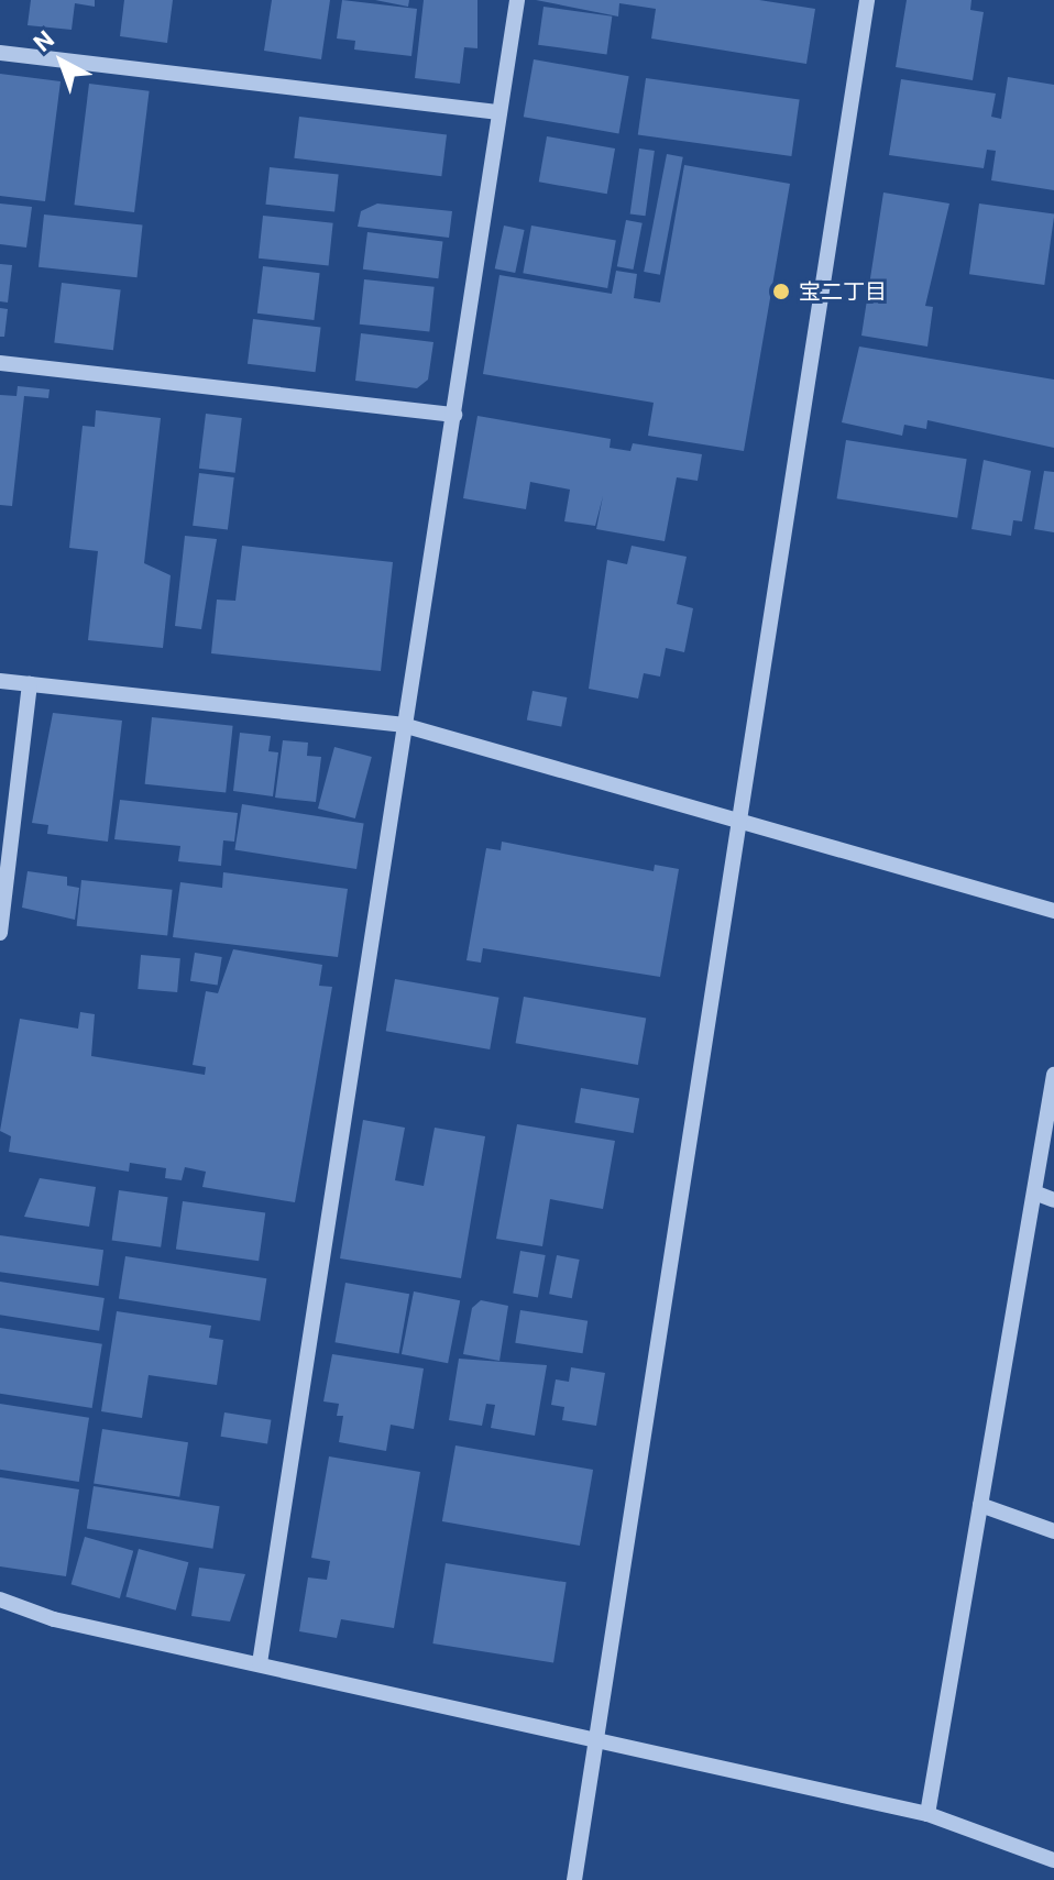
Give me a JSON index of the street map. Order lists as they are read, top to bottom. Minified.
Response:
{"places":["宝二丁目"],"north":"top left"}
